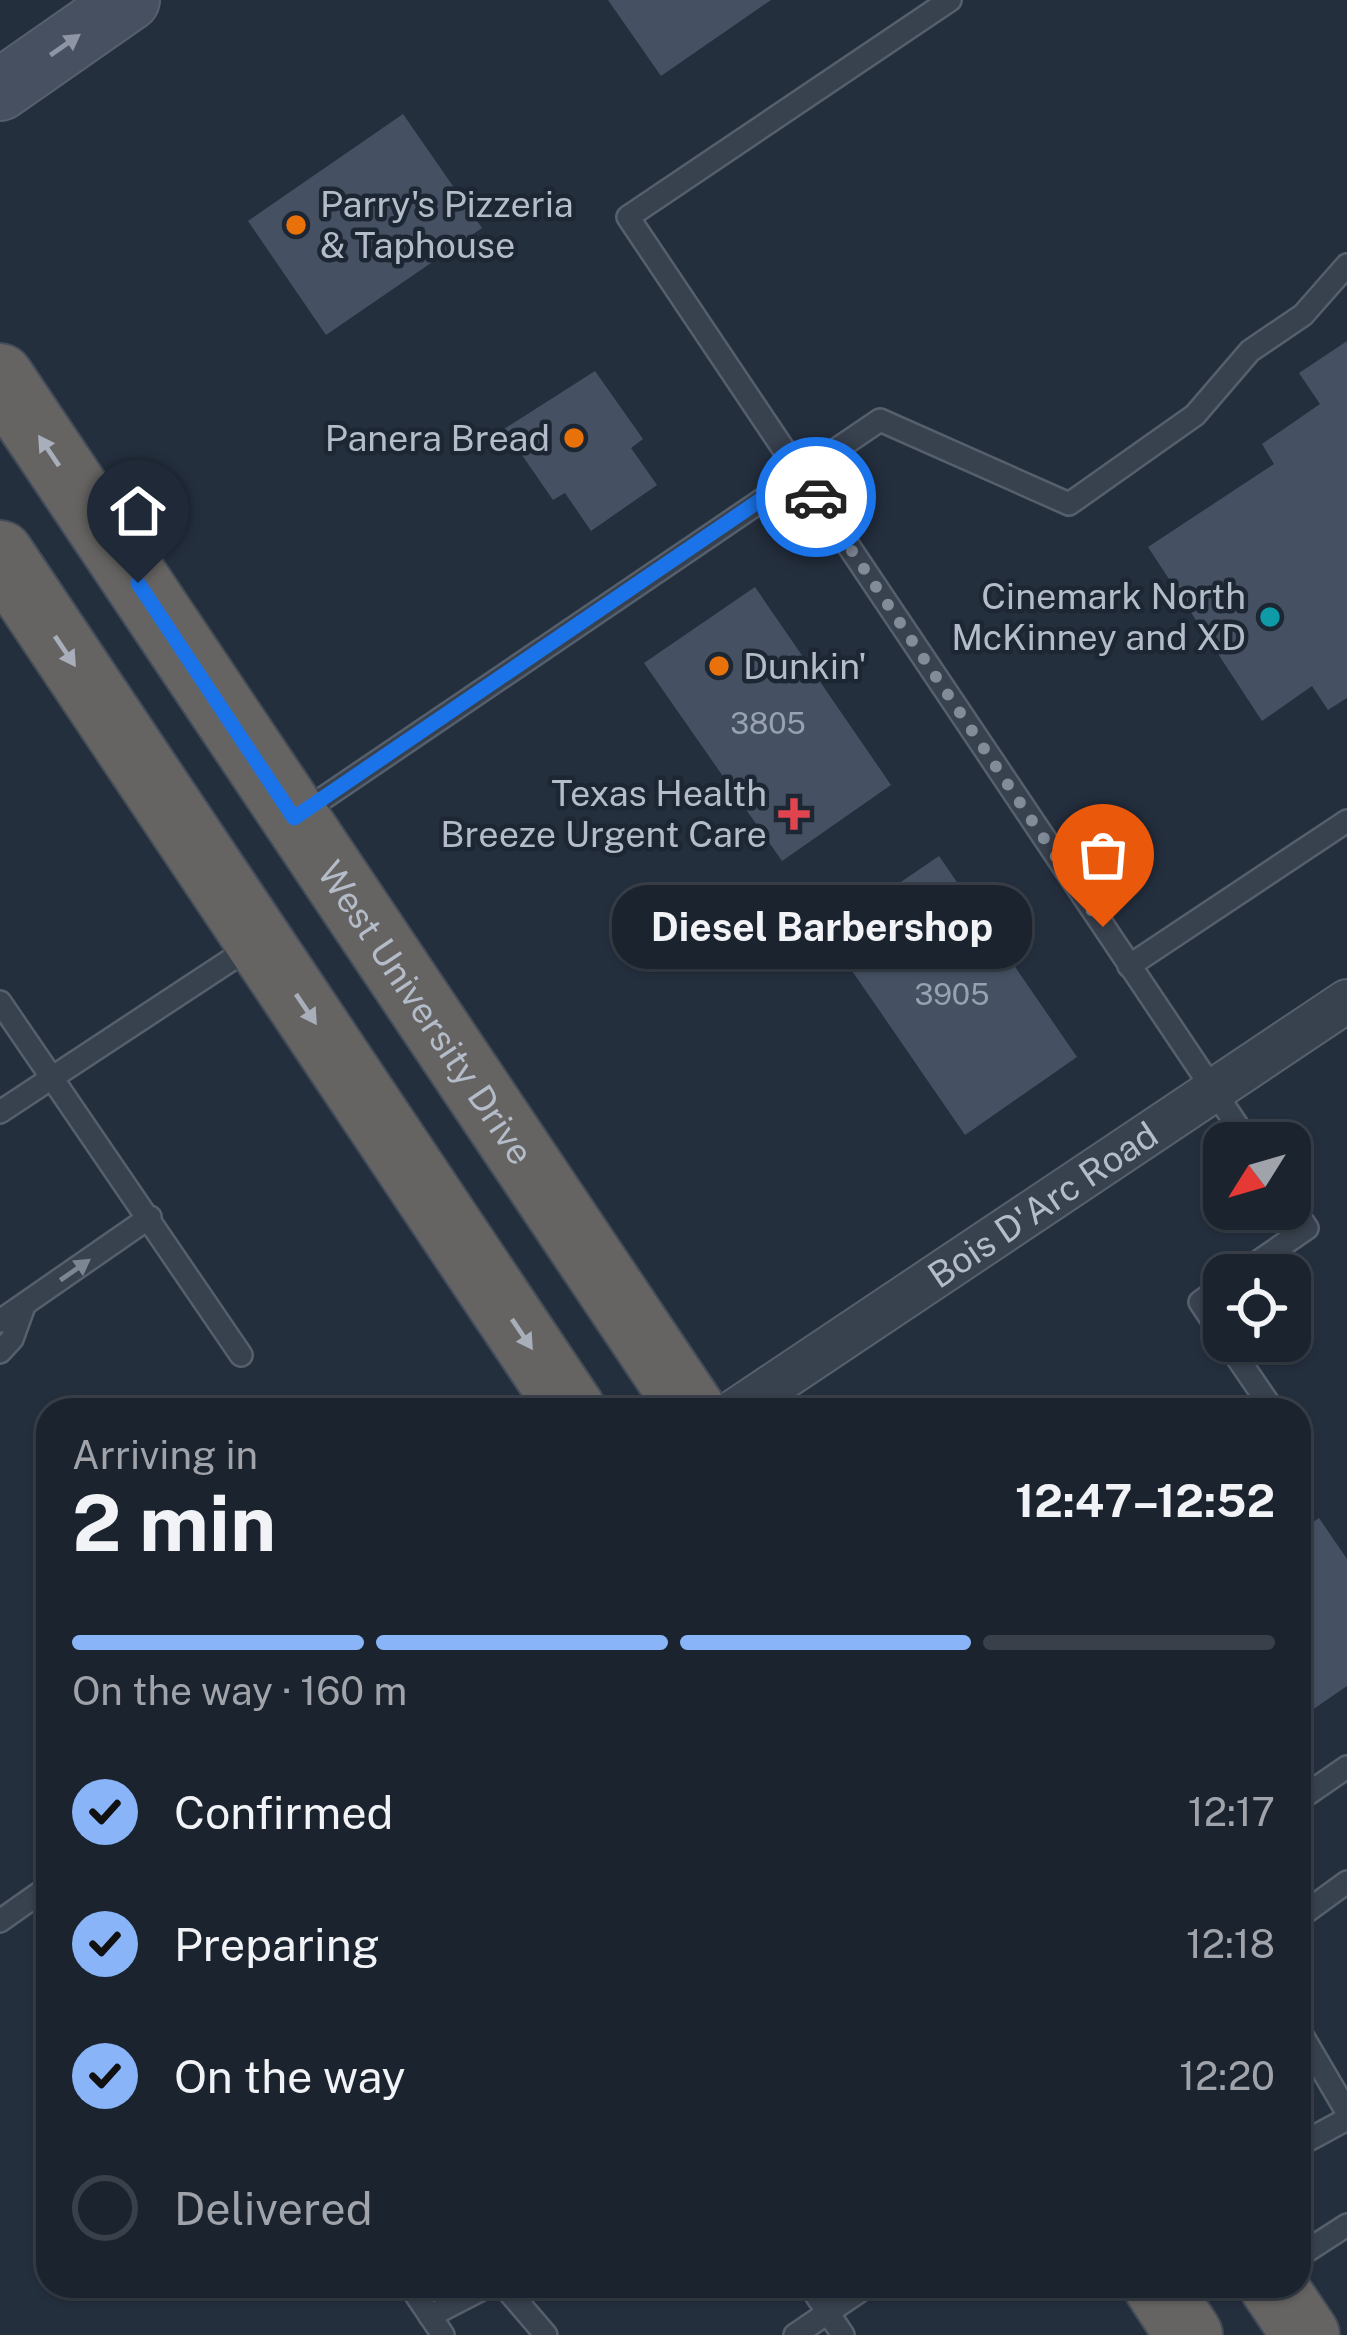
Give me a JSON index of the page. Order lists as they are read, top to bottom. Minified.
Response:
{"streets":{"highway":["West University Drive"],"street":["Bois D'Arc Road"]},"places":{"other":["Parry's Pizzeria & Taphouse","Panera Bread","Cinemark North McKinney and XD","Dunkin'","Diesel Barbershop"],"health":["Texas Health Breeze Urgent Care"]},"house_numbers":["3805","3905"],"north":"bottom left","page":{"bubble":"Diesel Barbershop","heading":["2 min","Arriving in","12:47–12:52"],"bar":"On the way · 160 m","list":[["Confirmed","12:17"],["Preparing","12:18"],["On the way","12:20"],"Delivered"]}}
